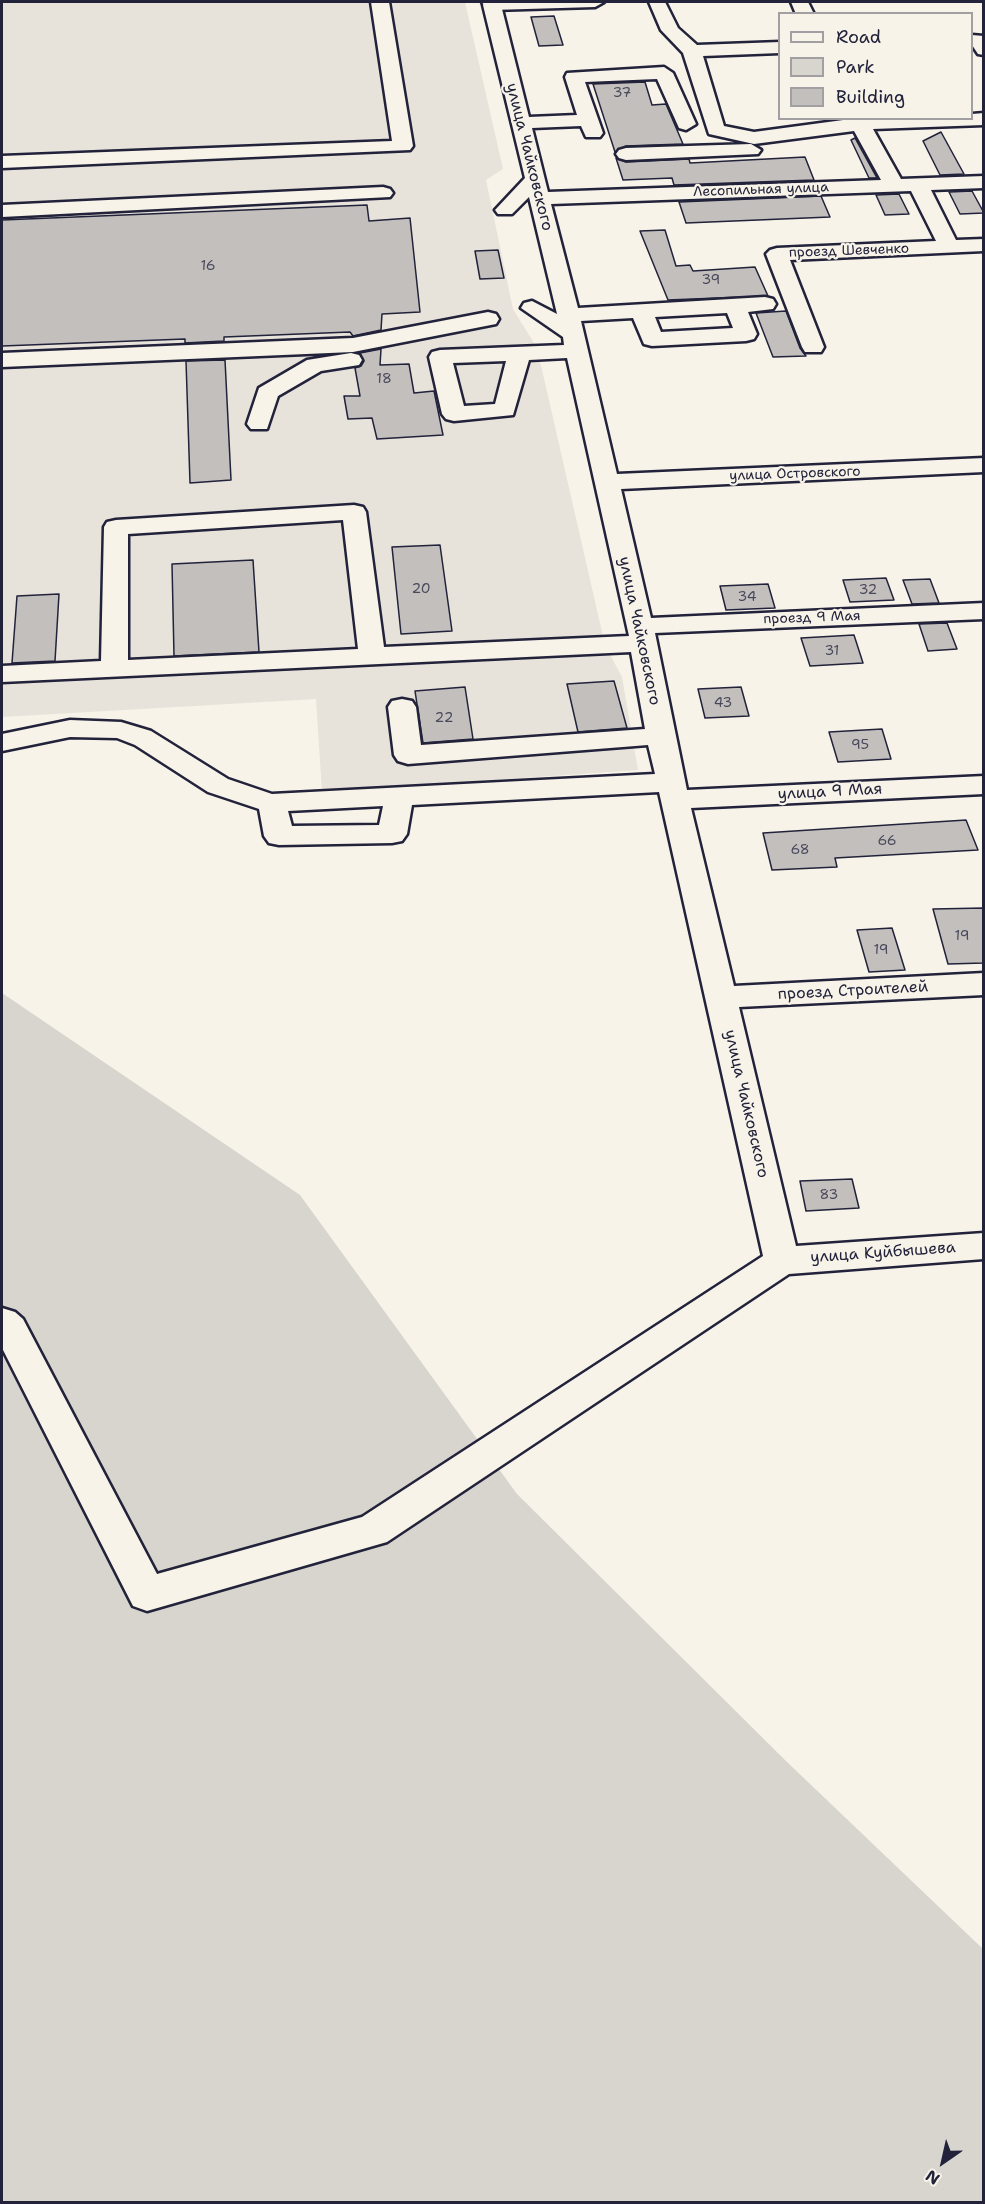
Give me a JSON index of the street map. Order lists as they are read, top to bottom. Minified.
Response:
{"streets":{"street":["улица Чайковского","Лесопильная улица","проезд Шевченко","улица Островского","проезд 9 Мая","улица 9 Мая","проезд Строителей","улица Куйбышева"]},"crossings":[["улица Чайковского","Лесопильная улица"],["улица Чайковского","улица Островского"],["улица Чайковского","проезд 9 Мая"],["улица Чайковского","улица 9 Мая"],["улица Чайковского","проезд Строителей"],["улица Чайковского","улица Куйбышева"]],"house_numbers":["37","16","39","18","20","32","34","31","43","22","95","66","68","19","19","83"],"legend":["Road","Park","Building"],"north":"bottom left"}
